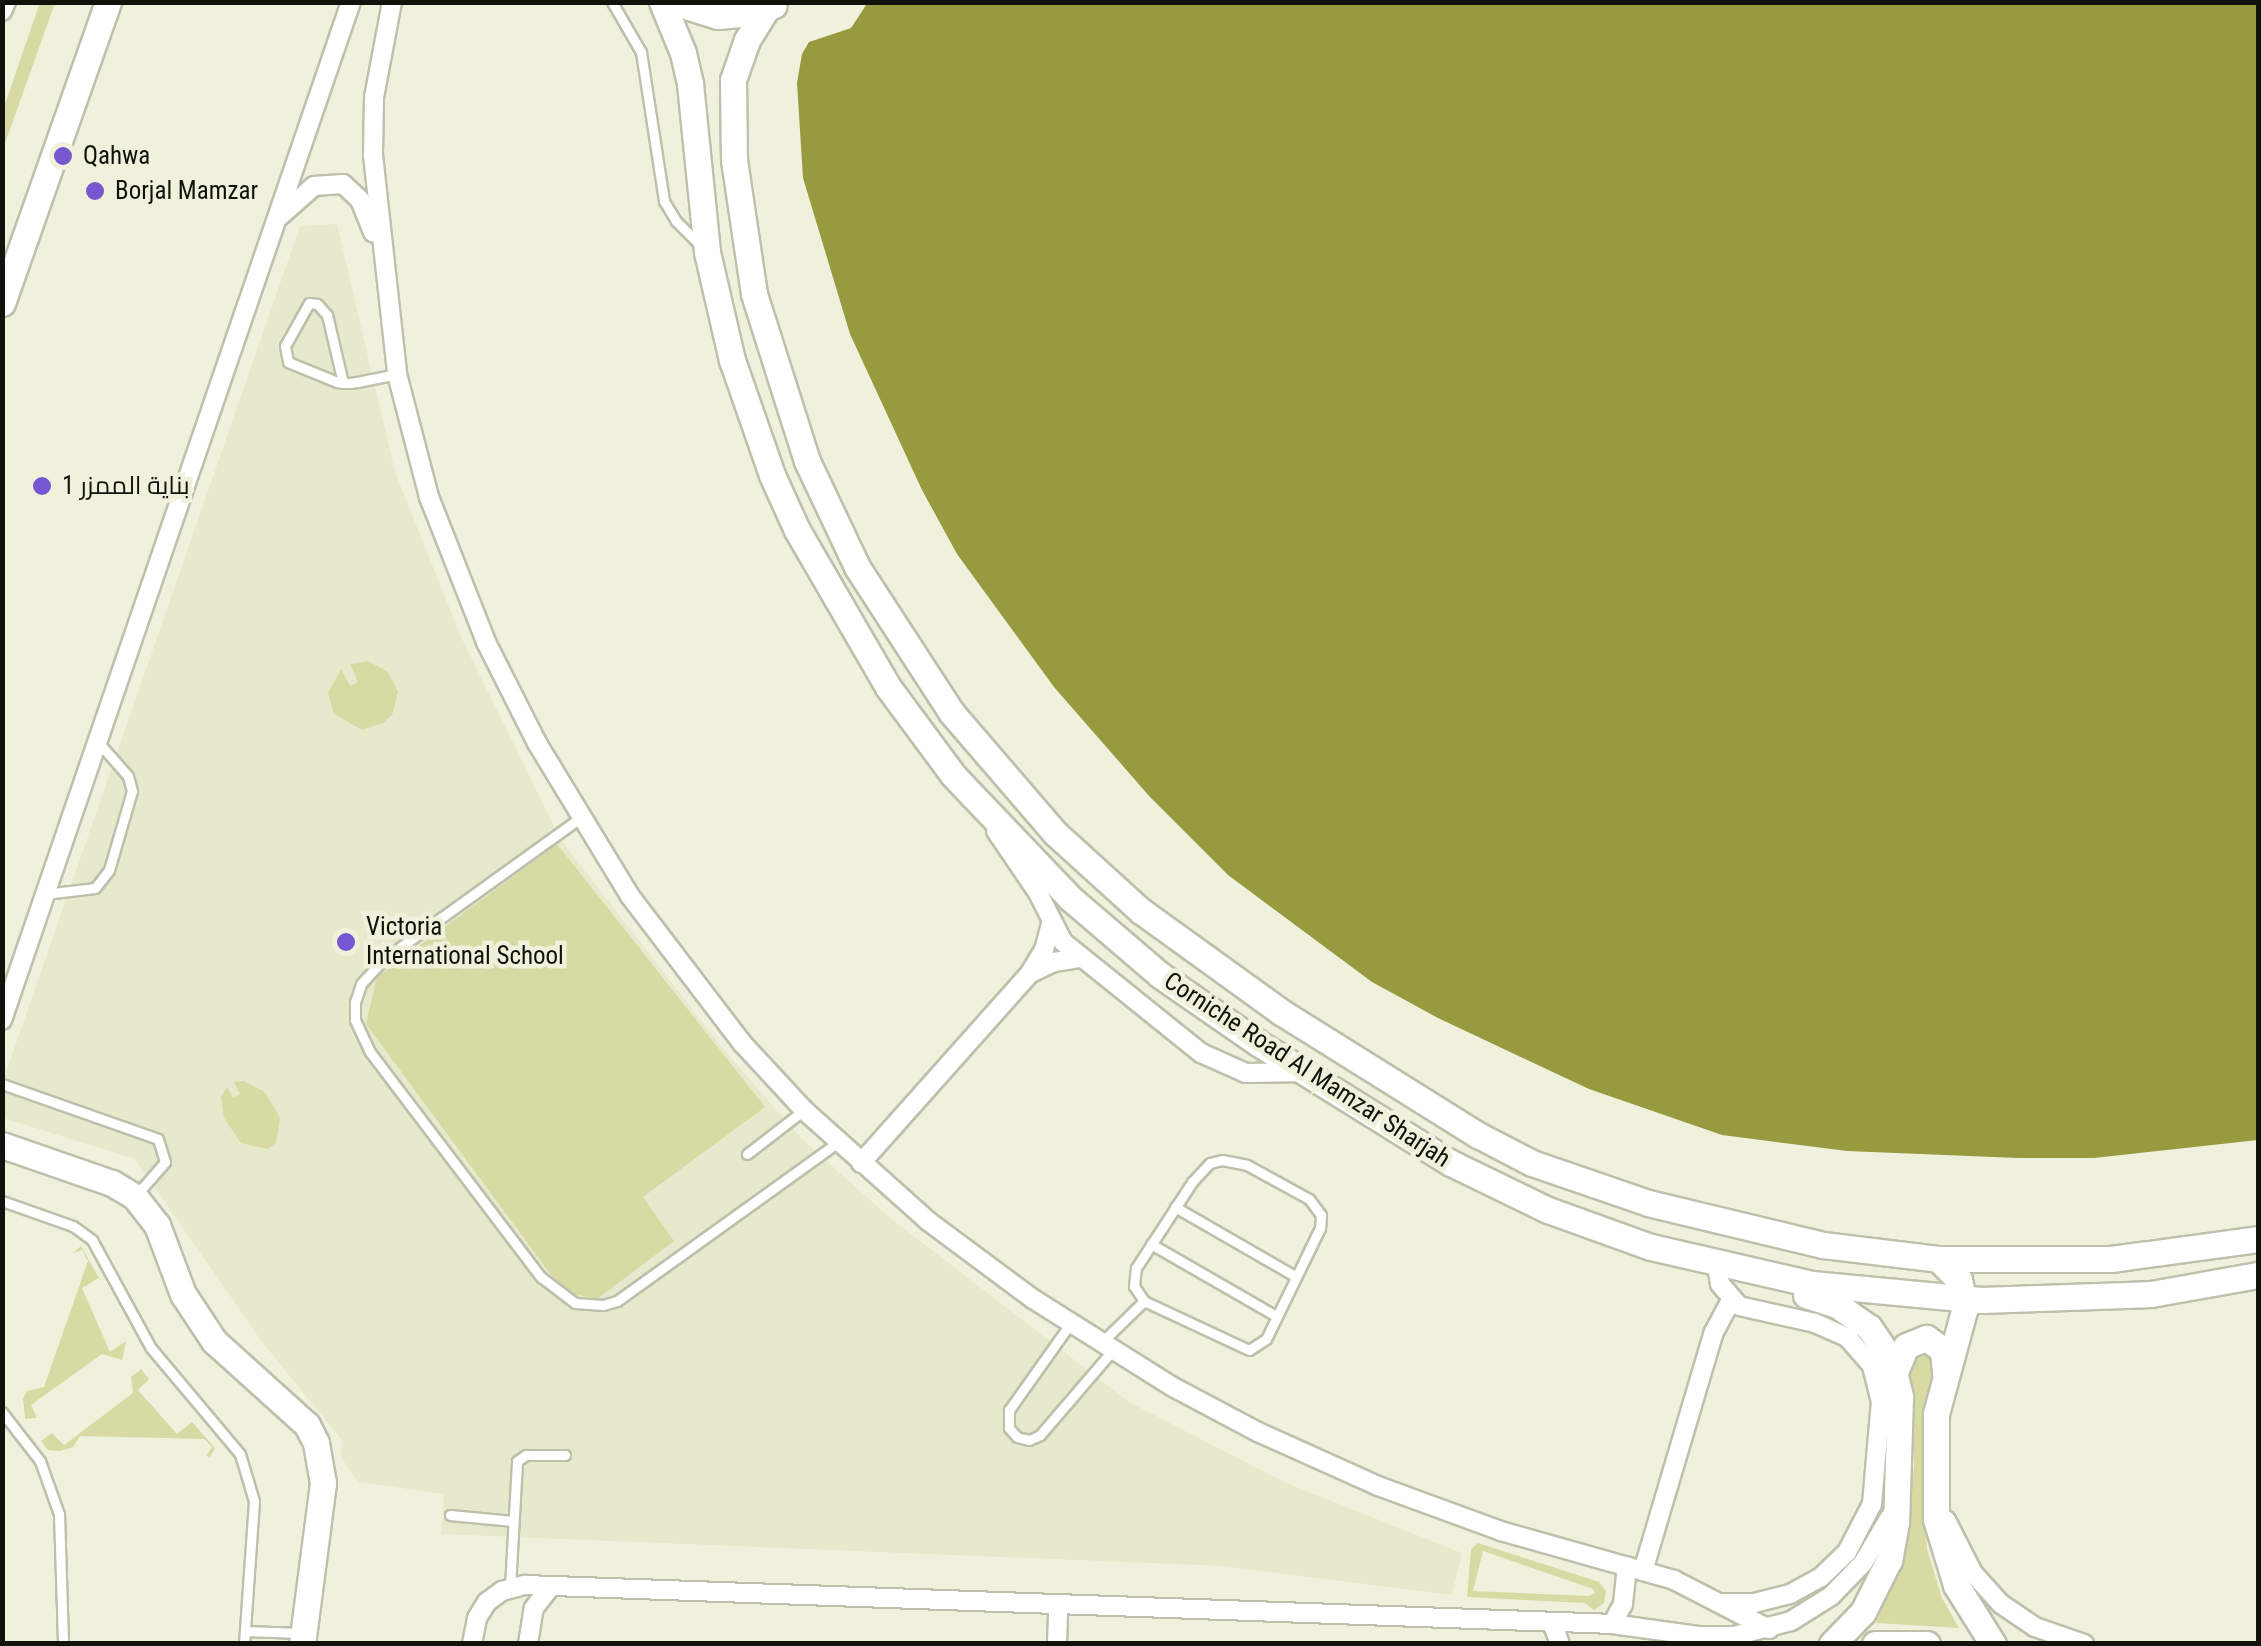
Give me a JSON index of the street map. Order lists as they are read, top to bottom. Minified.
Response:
{"streets":{"main road":["Corniche Road Al Mamzar Sharjah"]},"places":["Qahwa","Borjal Mamzar","بناية الممزر 1","Victoria International School"]}
